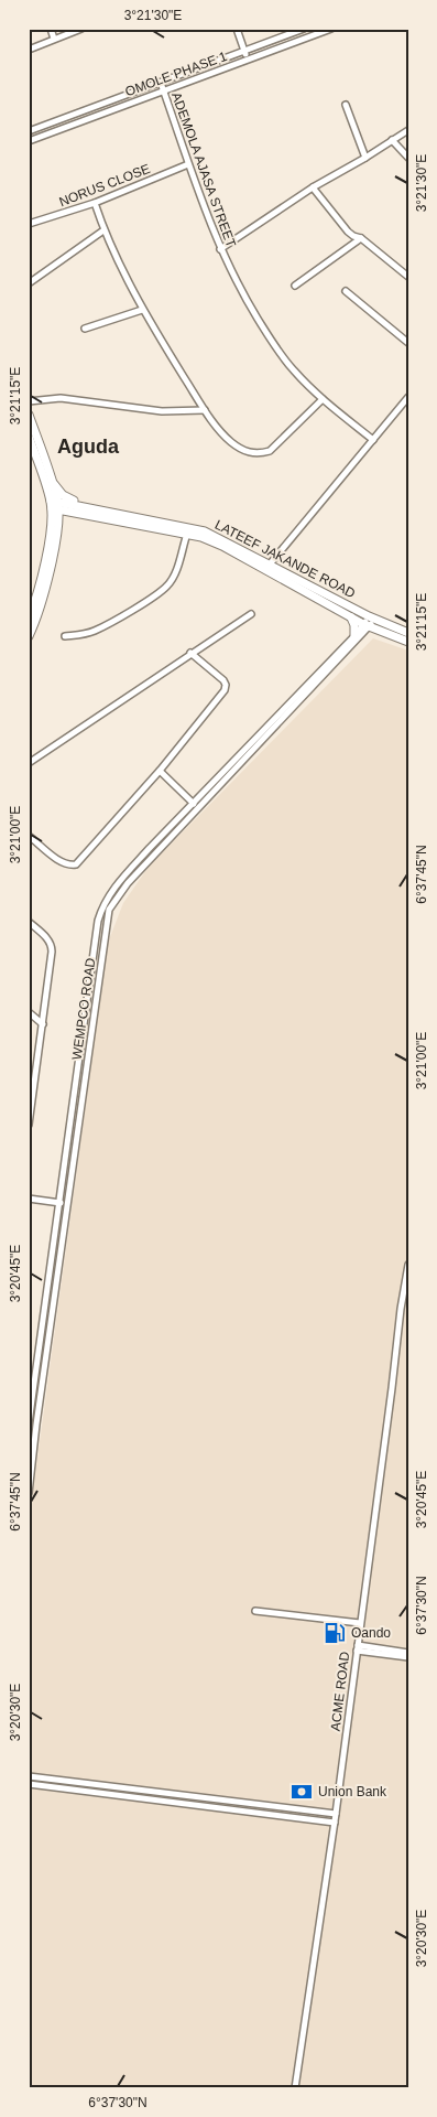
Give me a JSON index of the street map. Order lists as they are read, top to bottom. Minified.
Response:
{"streets":{"main road":["LATEEF JAKANDE ROAD"],"street":["OMOLE PHASE 1","ADEMOLA AJASA STREET","NORUS CLOSE","WEMPCO ROAD","ACME ROAD"]},"crossings":[["OMOLE PHASE 1","ADEMOLA AJASA STREET"],["ADEMOLA AJASA STREET","NORUS CLOSE"],["LATEEF JAKANDE ROAD","WEMPCO ROAD"]],"districts":["Aguda"],"places":{"fuel station":["Oando"],"bank":["Union Bank"]},"coordinates":["3°21'30\"E","3°21'15\"E","3°21'00\"E","6°37'45\"N","3°20'45\"E","6°37'30\"N","3°20'30\"E"]}
